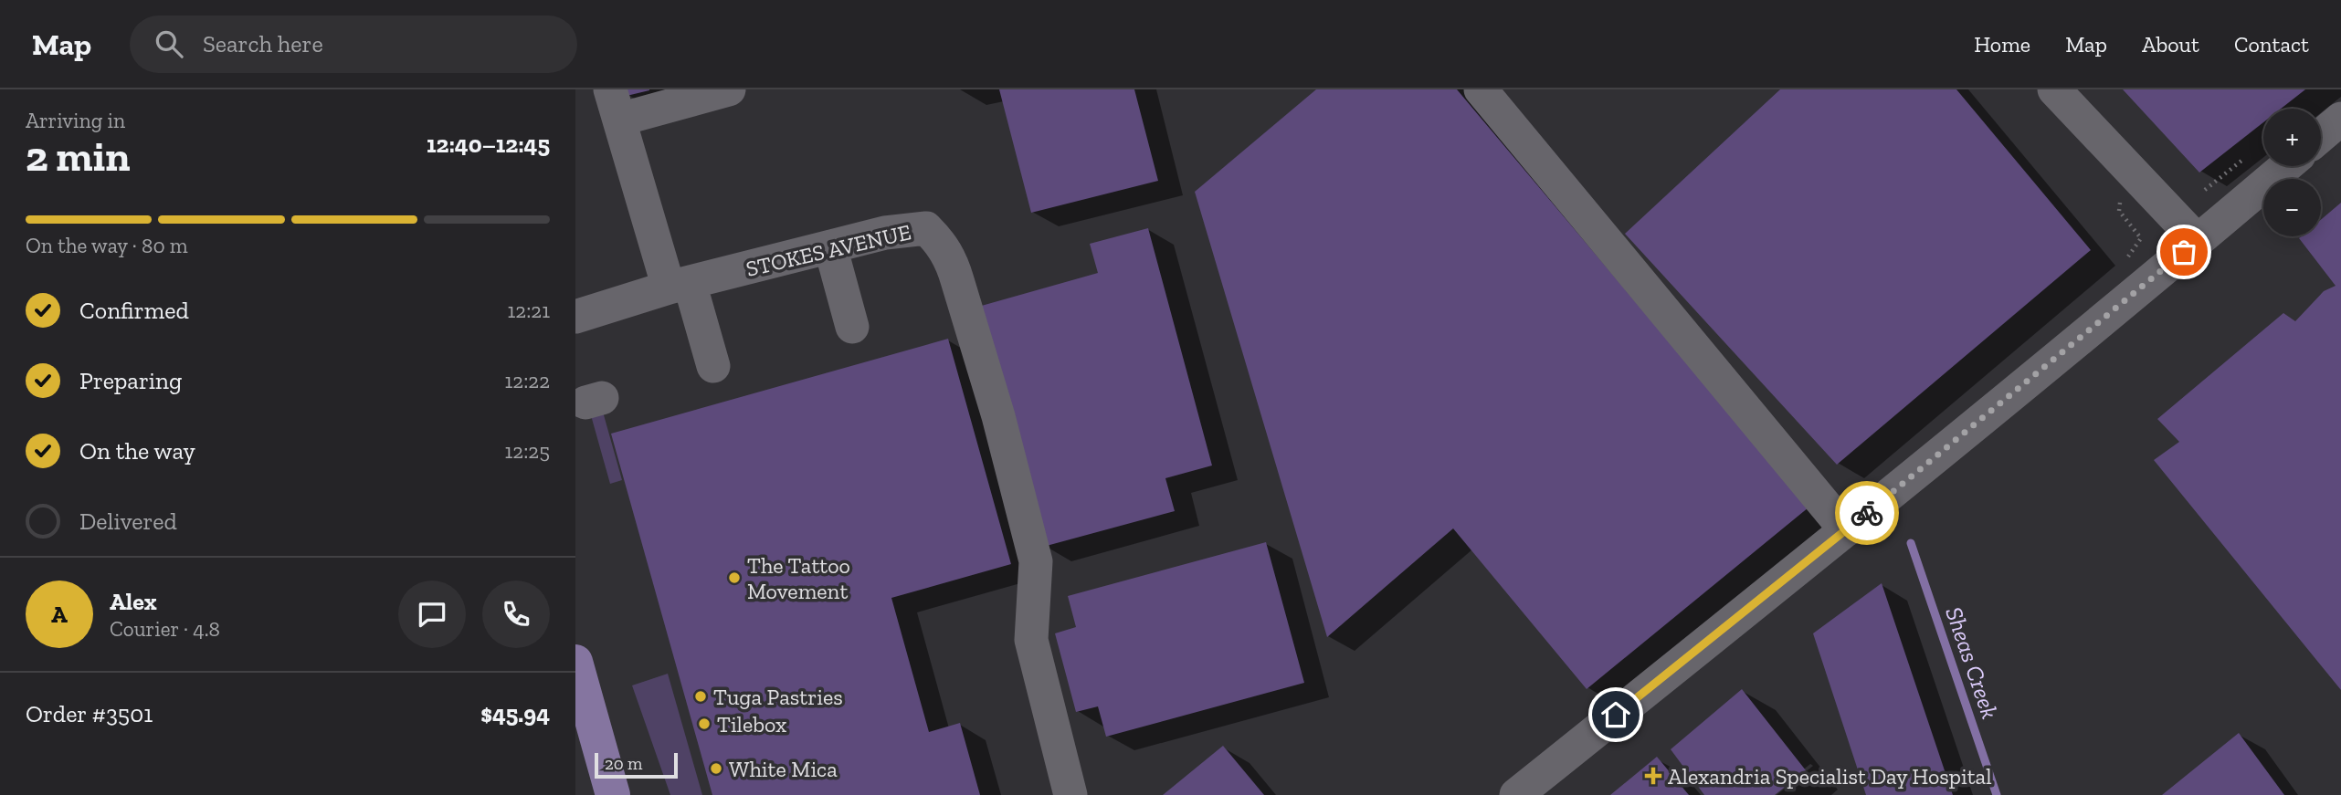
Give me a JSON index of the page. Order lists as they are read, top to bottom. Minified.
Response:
{"streets":{"street":["STOKES AVENUE"]},"water":["Sheas Creek"],"places":{"other":["The Tattoo Movement","Tuga Pastries","Tilebox","White Mica"],"health":["Alexandria Specialist Day Hospital"]},"scale_bar":"20 m","page":{"header":"Map","search":"Search here","nav":["Home","Map","About","Contact"],"heading":["2 min","Arriving in","12:40–12:45"],"panel":["Alex","Courier · 4.8","Order #3501","$45.94"],"map_buttons":["+","−"],"bar":"On the way · 80 m","list":[["Confirmed","12:21"],["Preparing","12:22"],["On the way","12:25"],"Delivered"],"round":"A","scale":"20 m"}}
